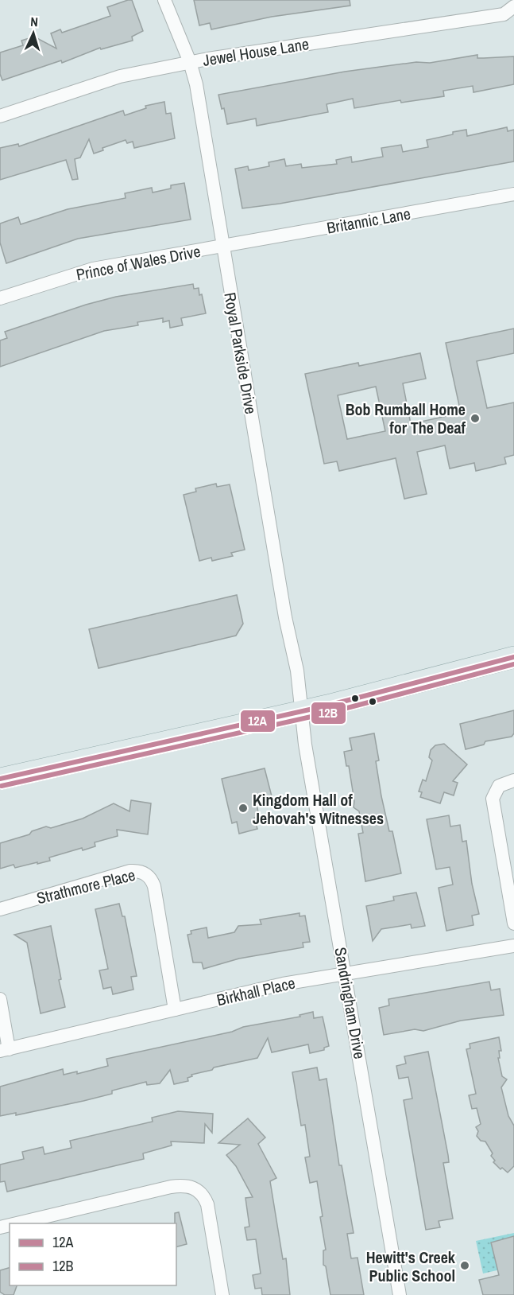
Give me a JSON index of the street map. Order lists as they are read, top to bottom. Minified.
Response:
{"streets":{"street":["Jewel House Lane","Britannic Lane","Prince of Wales Drive","Royal Parkside Drive","Strathmore Place","Birkhall Place","Sandringham Drive"]},"crossings":[["Jewel House Lane","Royal Parkside Drive"],["Britannic Lane","Prince of Wales Drive"],["Britannic Lane","Royal Parkside Drive"],["Prince of Wales Drive","Royal Parkside Drive"],["Royal Parkside Drive","Sandringham Drive"],["Strathmore Place","Birkhall Place"],["Birkhall Place","Sandringham Drive"]],"places":["Bob Rumball Home for The Deaf","Kingdom Hall of Jehovah's Witnesses","Hewitt's Creek Public School"],"lines":["transit line 12A","transit line 12B"],"legend":["12A","12B"],"north":"top"}
